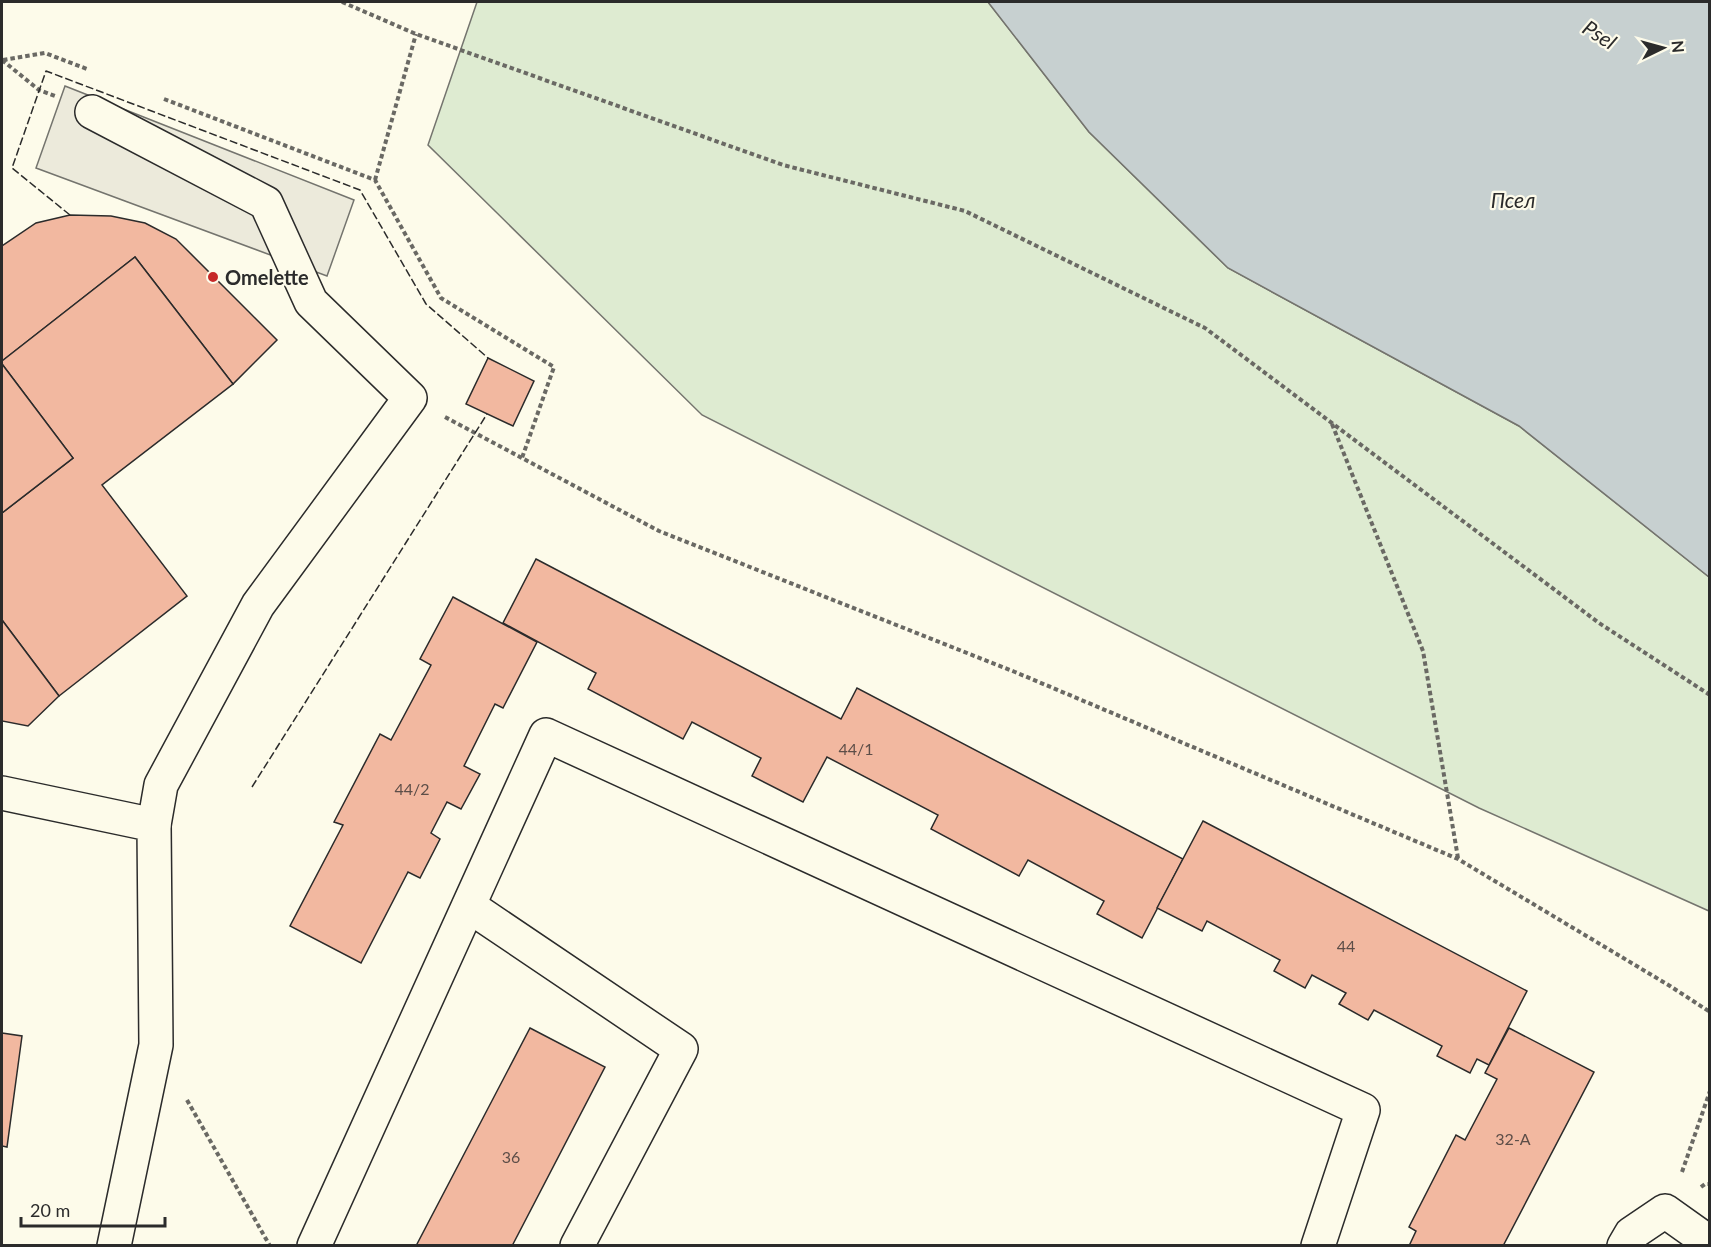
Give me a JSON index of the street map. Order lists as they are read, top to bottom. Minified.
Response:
{"water":["Psel","Псел"],"places":["Omelette"],"house_numbers":["44/1","44/2","44","32-А","36"],"scale_bar":"20 m","north":"right"}
